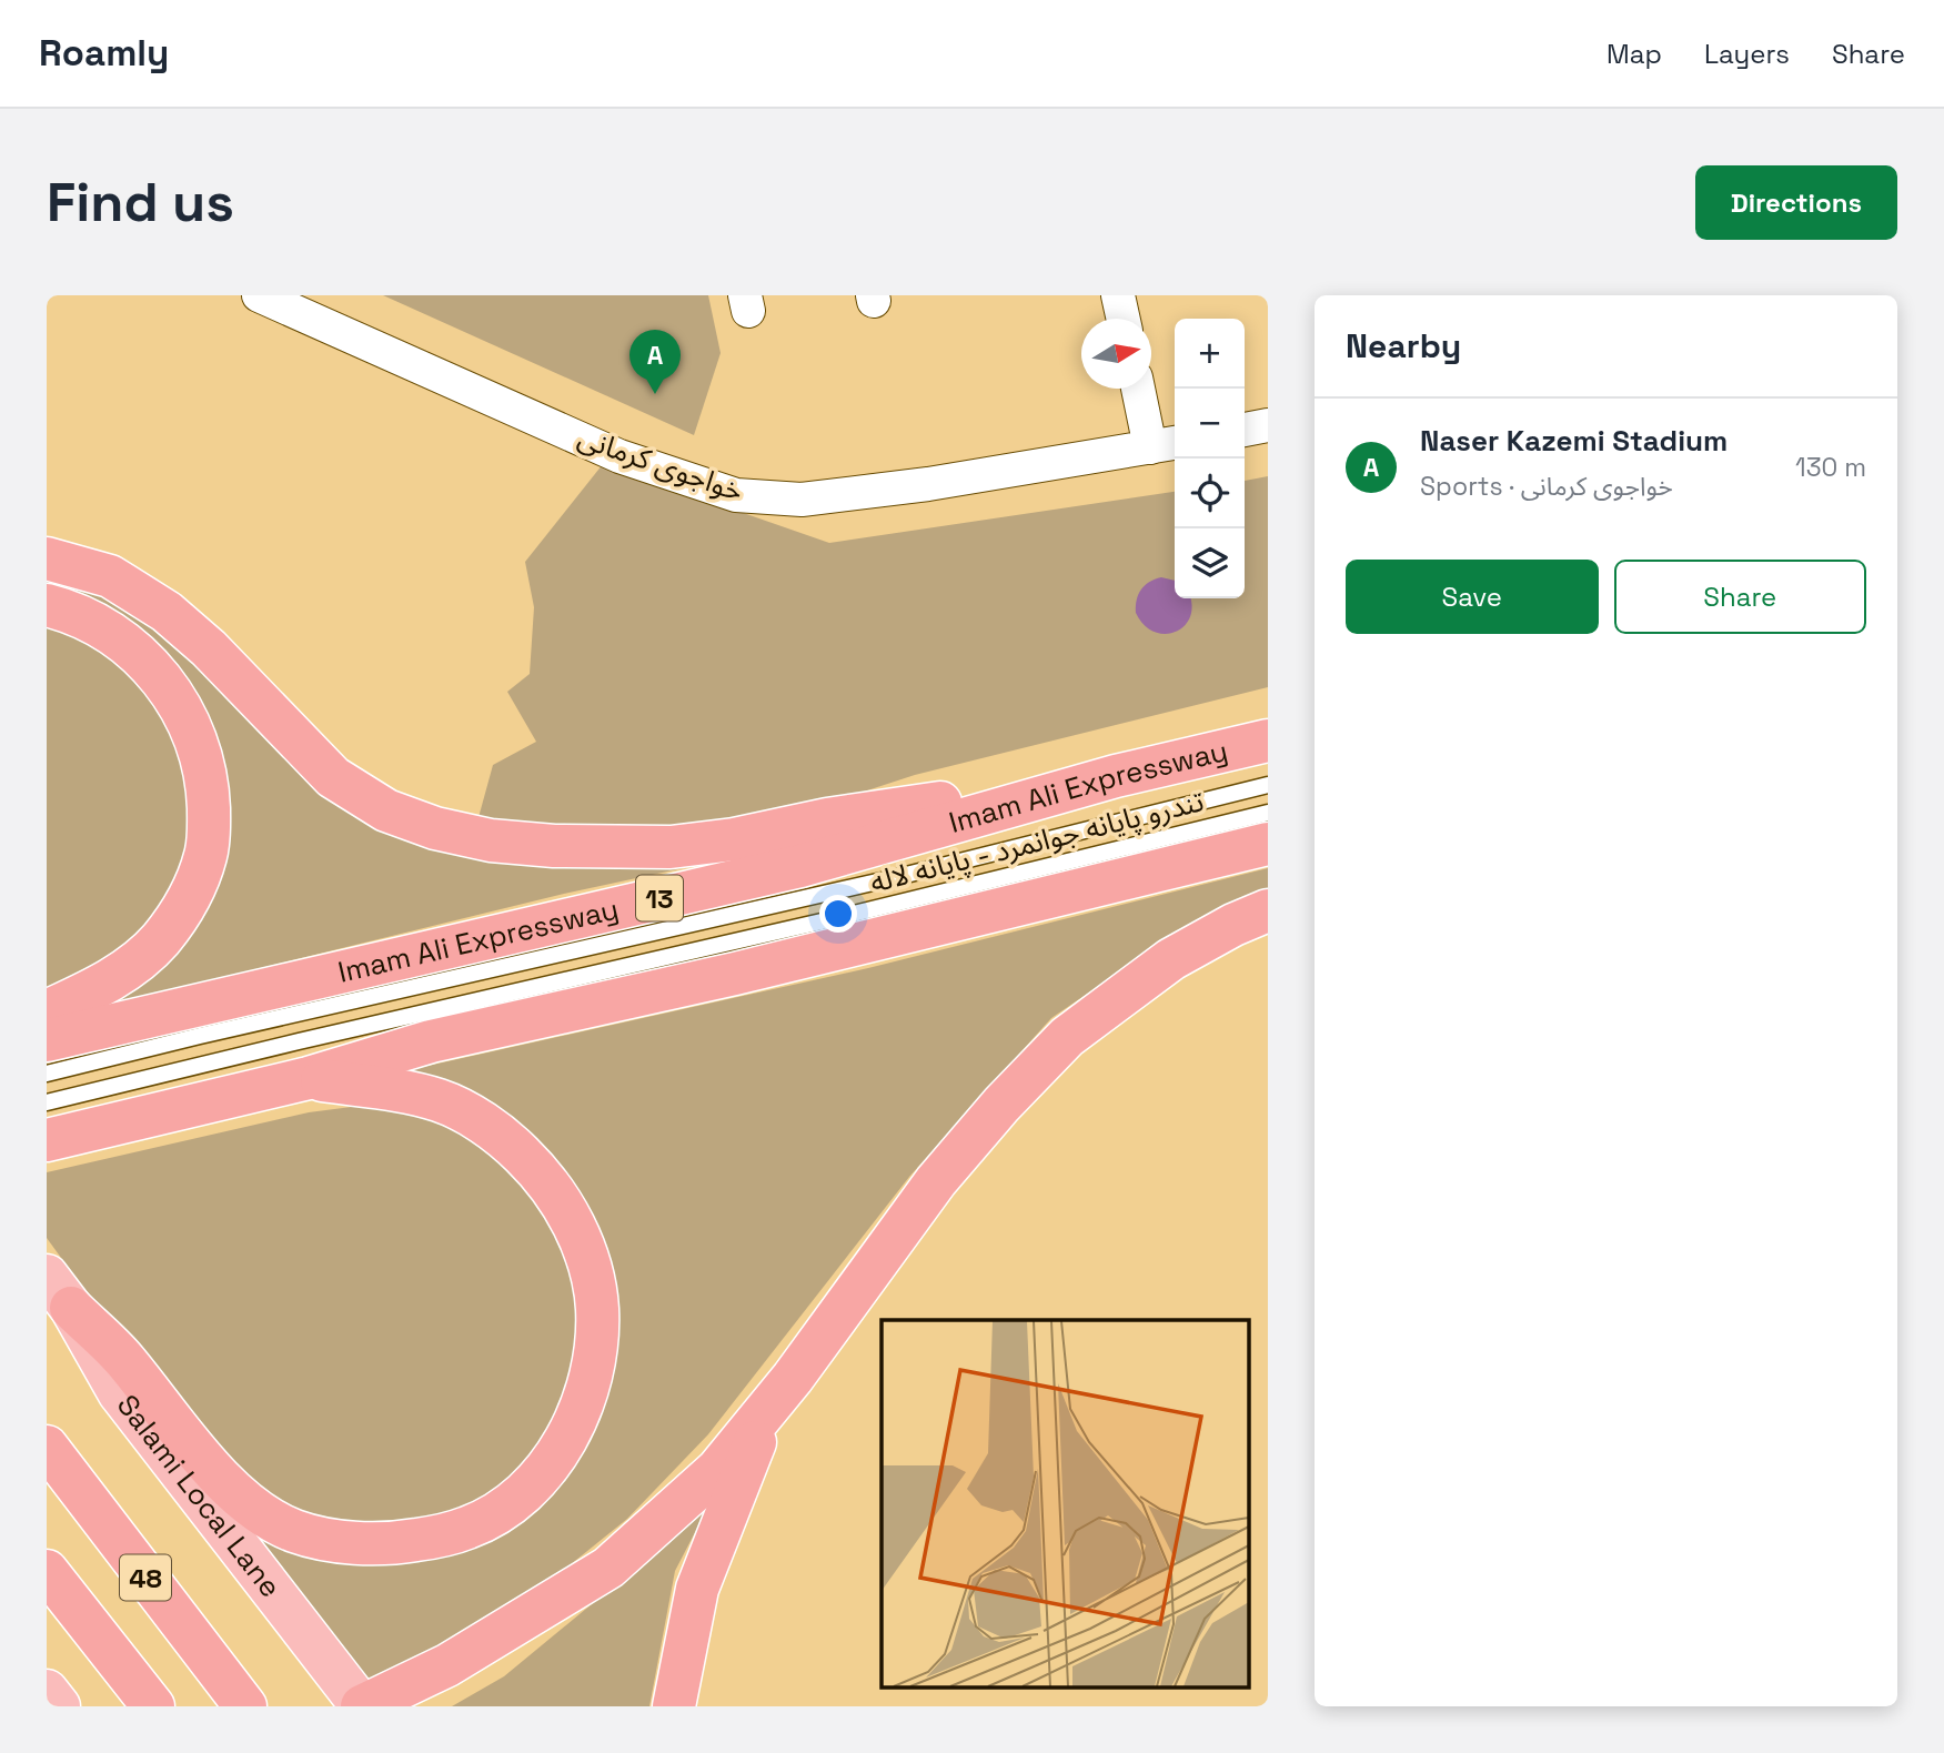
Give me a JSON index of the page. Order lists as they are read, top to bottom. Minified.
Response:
{"streets":{"highway":["Imam Ali Expressway","13","48"],"main road":["Salami Local Lane"],"street":["خواجوی کرمانی"],"lane":["تندرو پایانه جوانمرد - پایانه لاله"]},"north":"right","page":{"header":"Roamly","nav":["Map","Layers","Share"],"buttons":["Directions",["Save","Share"]],"title":"Find us","heading":"Nearby","map_buttons":["+","−"],"pins":"A","list":[{"mark":"A","name":"Naser Kazemi Stadium","note":"Sports · خواجوی کرمانی","value":"130 m"}]}}
